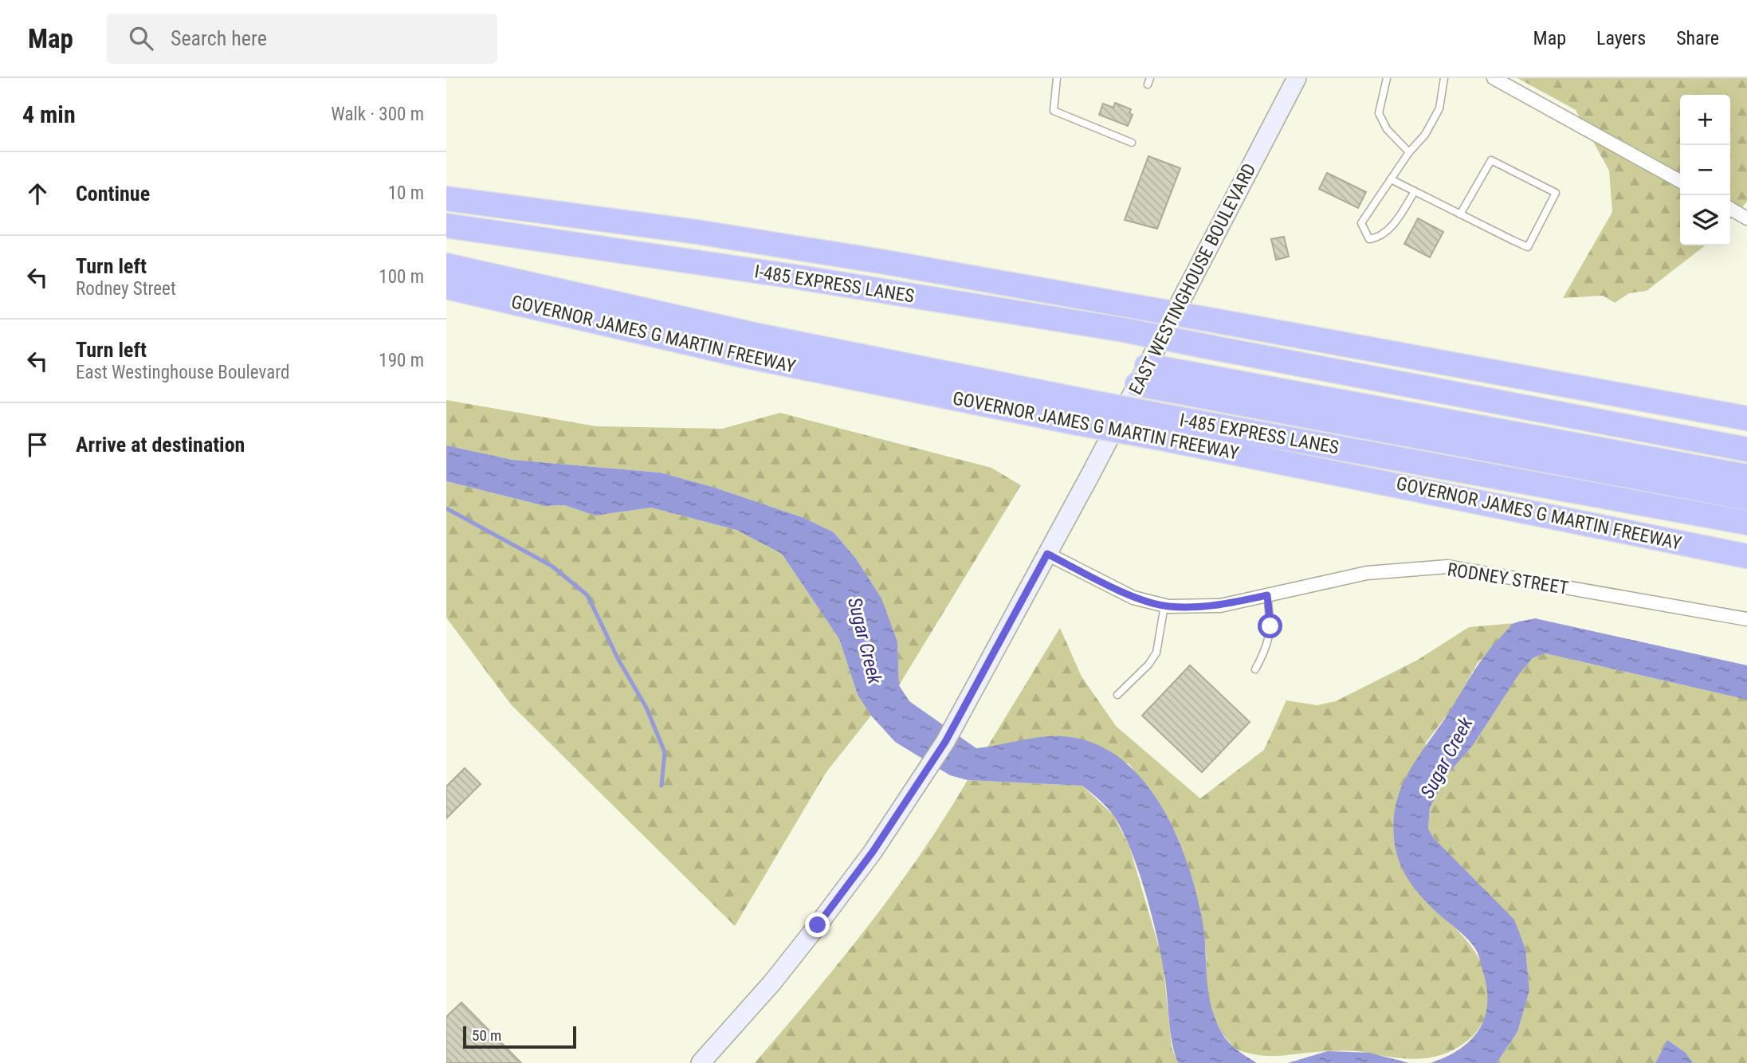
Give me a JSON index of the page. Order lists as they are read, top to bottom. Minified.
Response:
{"streets":{"highway":["I-485 EXPRESS LANES","GOVERNOR JAMES G MARTIN FREEWAY"],"main road":["EAST WESTINGHOUSE BOULEVARD"],"street":["RODNEY STREET"]},"crossings":[["EAST WESTINGHOUSE BOULEVARD","RODNEY STREET"]],"water":["Sugar Creek"],"scale_bar":"50 m","page":{"header":"Map","search":"Search here","nav":["Map","Layers","Share"],"heading":["4 min","Walk · 300 m"],"map_buttons":["+","−"],"list":[["Continue","10 m"],["Turn left","Rodney Street","100 m"],["Turn left","East Westinghouse Boulevard","190 m"],"Arrive at destination"],"scale":"50 m"}}
